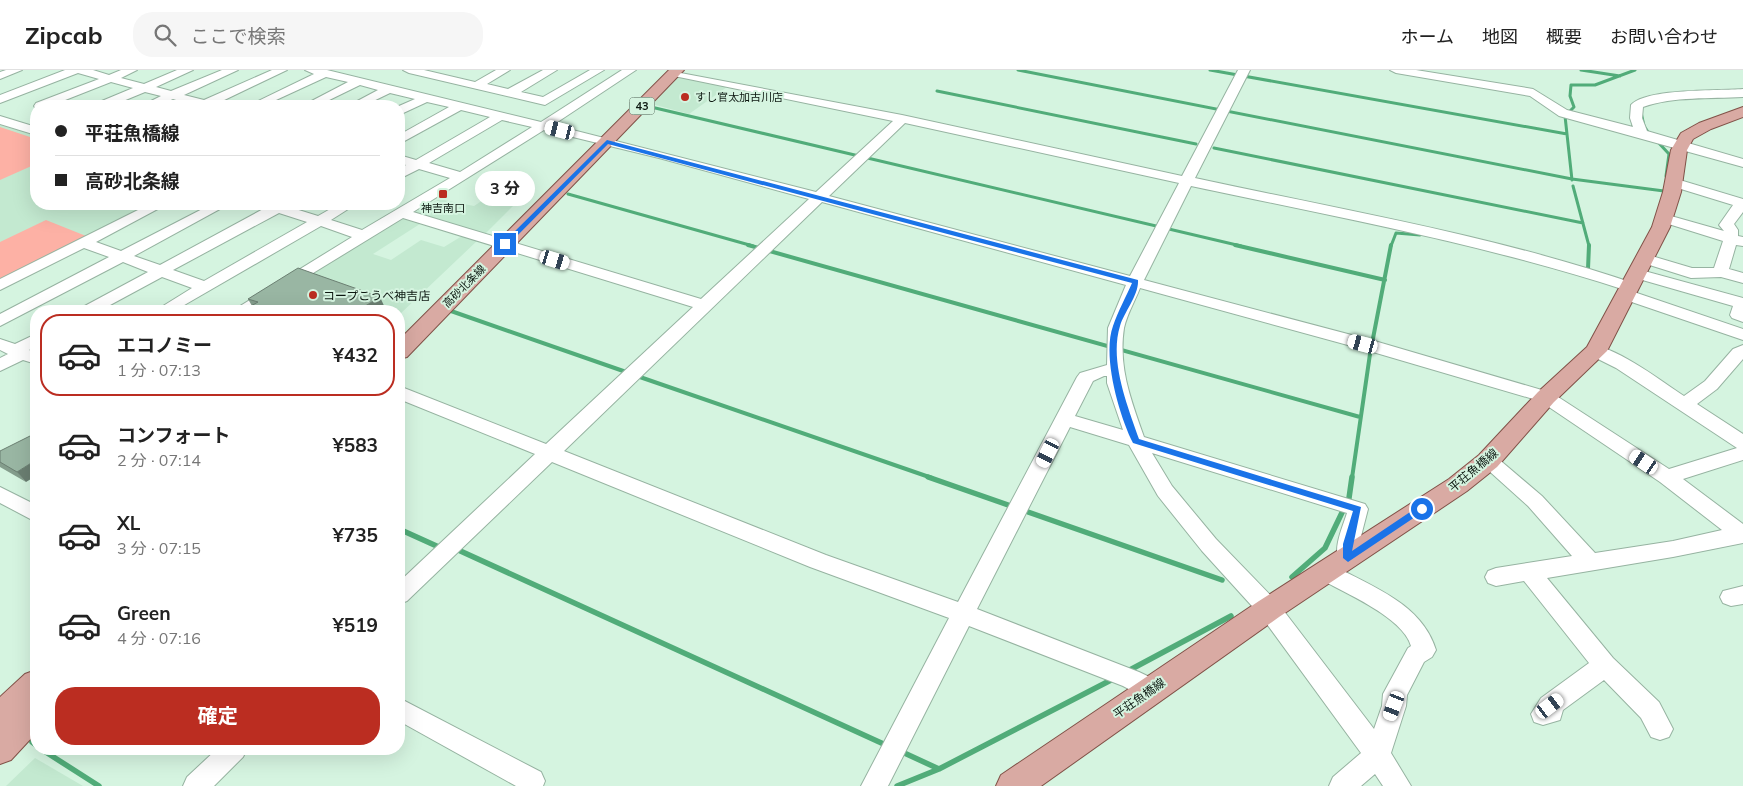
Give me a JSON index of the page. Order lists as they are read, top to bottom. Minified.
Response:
{"streets":{"main road":["43","高砂北条線","平荘魚橋線"]},"places":{"other":["すし官太加古川店","コープこうべ神吉店"],"transit":["神吉南口"]},"page":{"header":"Zipcab","search":"ここで検索","nav":["ホーム","地図","概要","お問い合わせ"],"banner":["平荘魚橋線","高砂北条線"],"bubble":"3 分","list":[{"name":"エコノミー","note":"1 分 · 07:13","value":"¥432"},{"name":"コンフォート","note":"2 分 · 07:14","value":"¥583"},{"name":"XL","note":"3 分 · 07:15","value":"¥735"},{"name":"Green","note":"4 分 · 07:16","value":"¥519"}],"buttons":"確定"}}
